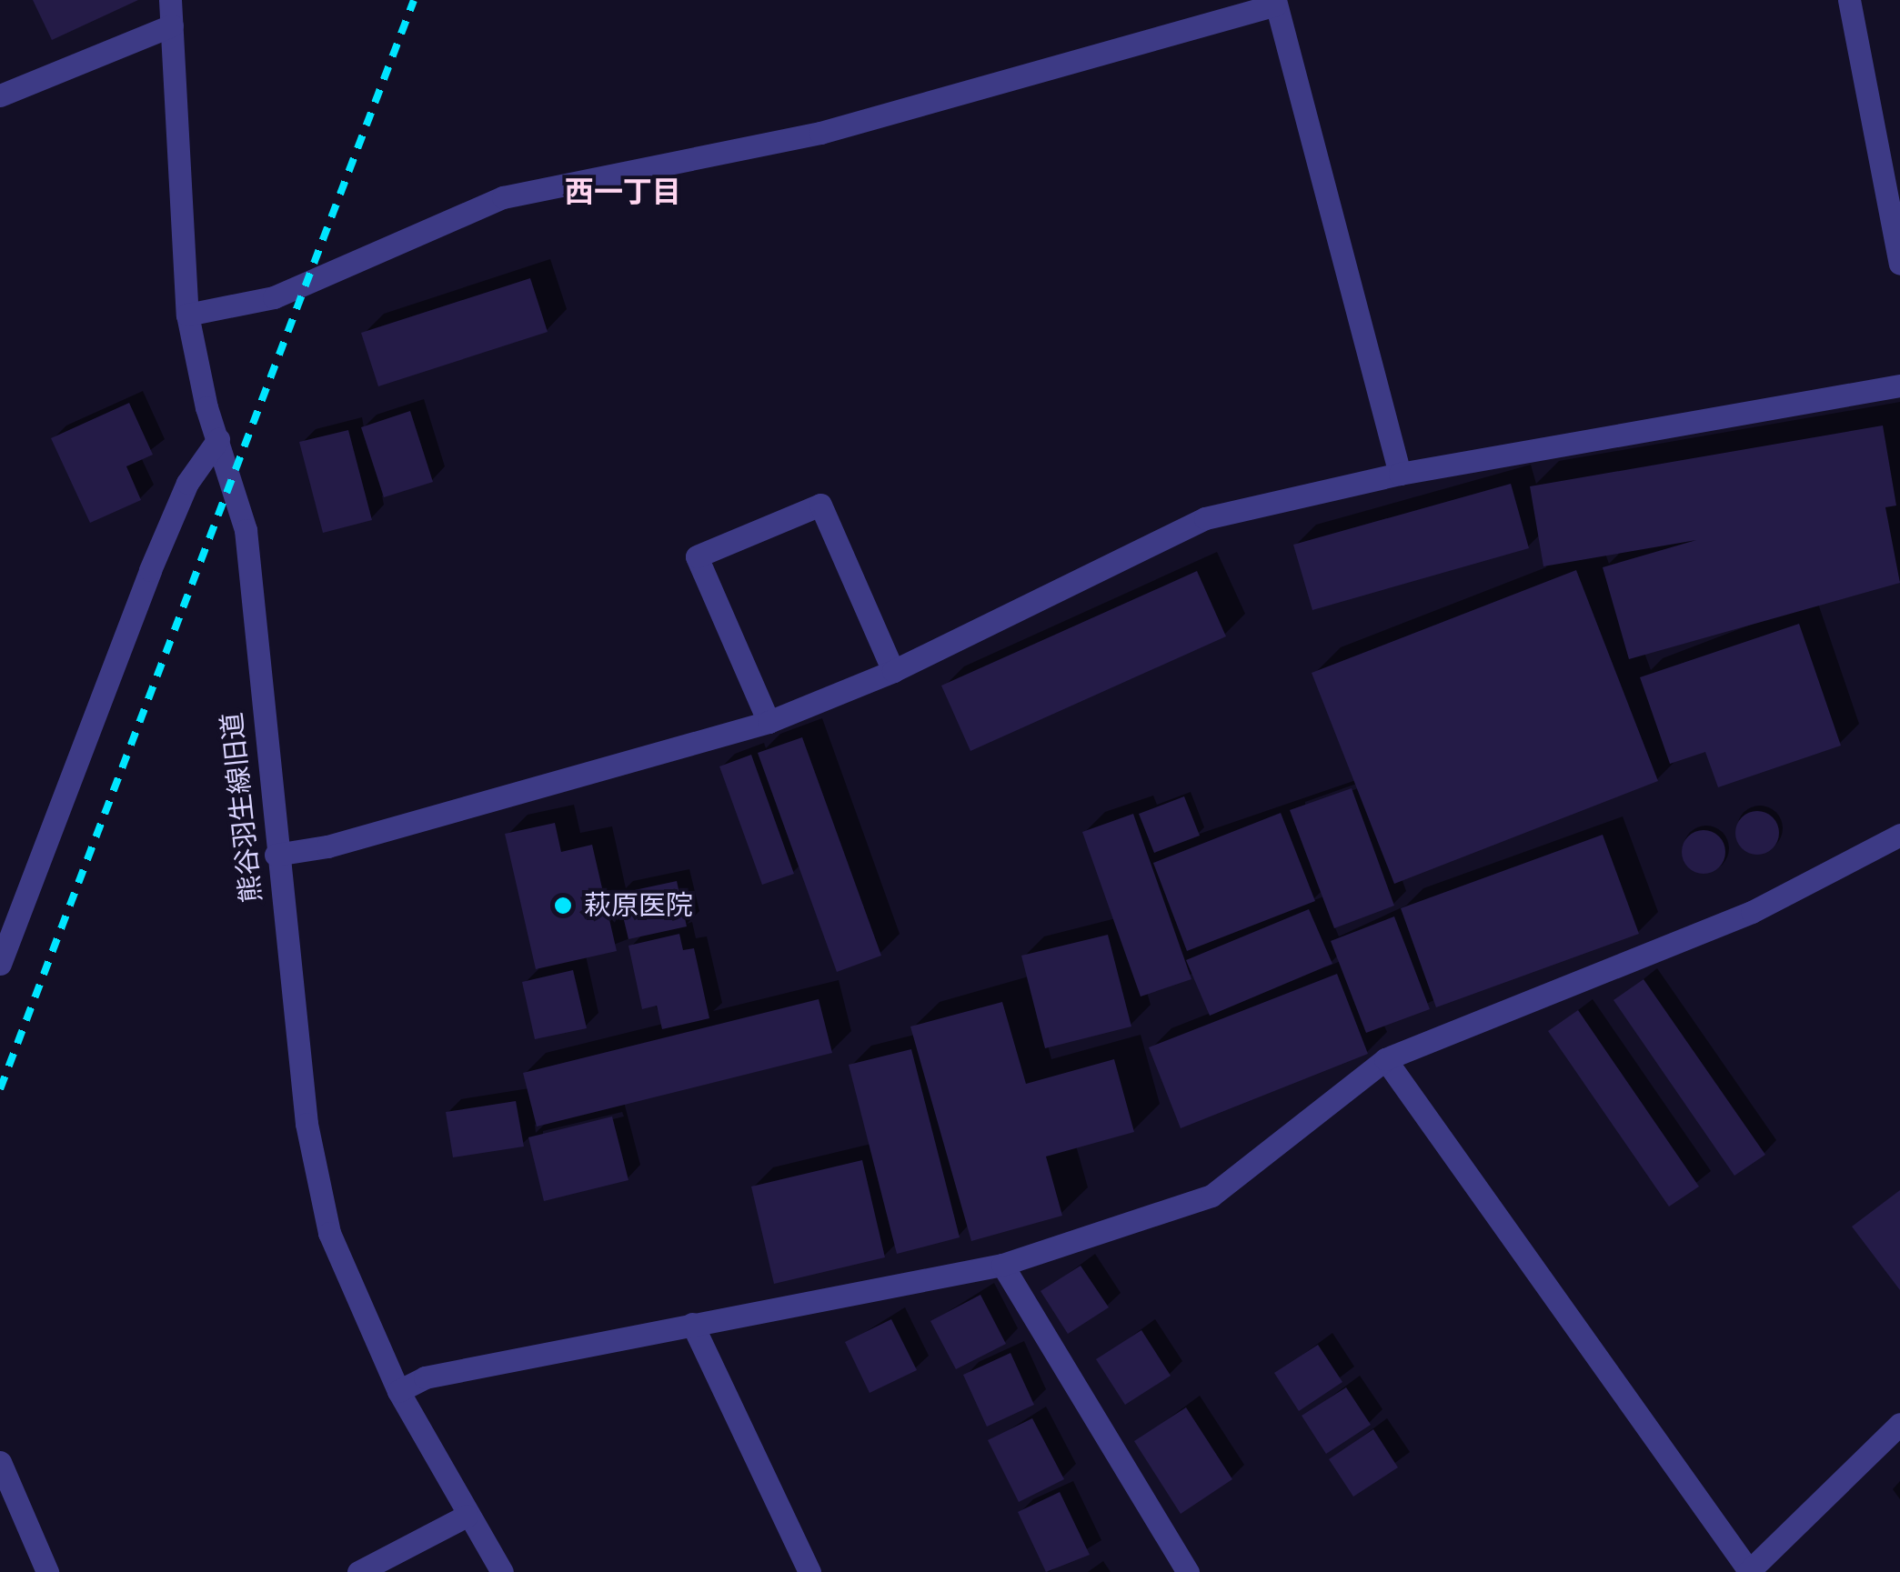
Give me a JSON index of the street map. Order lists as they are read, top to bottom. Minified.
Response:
{"streets":{"street":["熊谷羽生線旧道"]},"districts":["西一丁目"],"places":["萩原医院"]}
